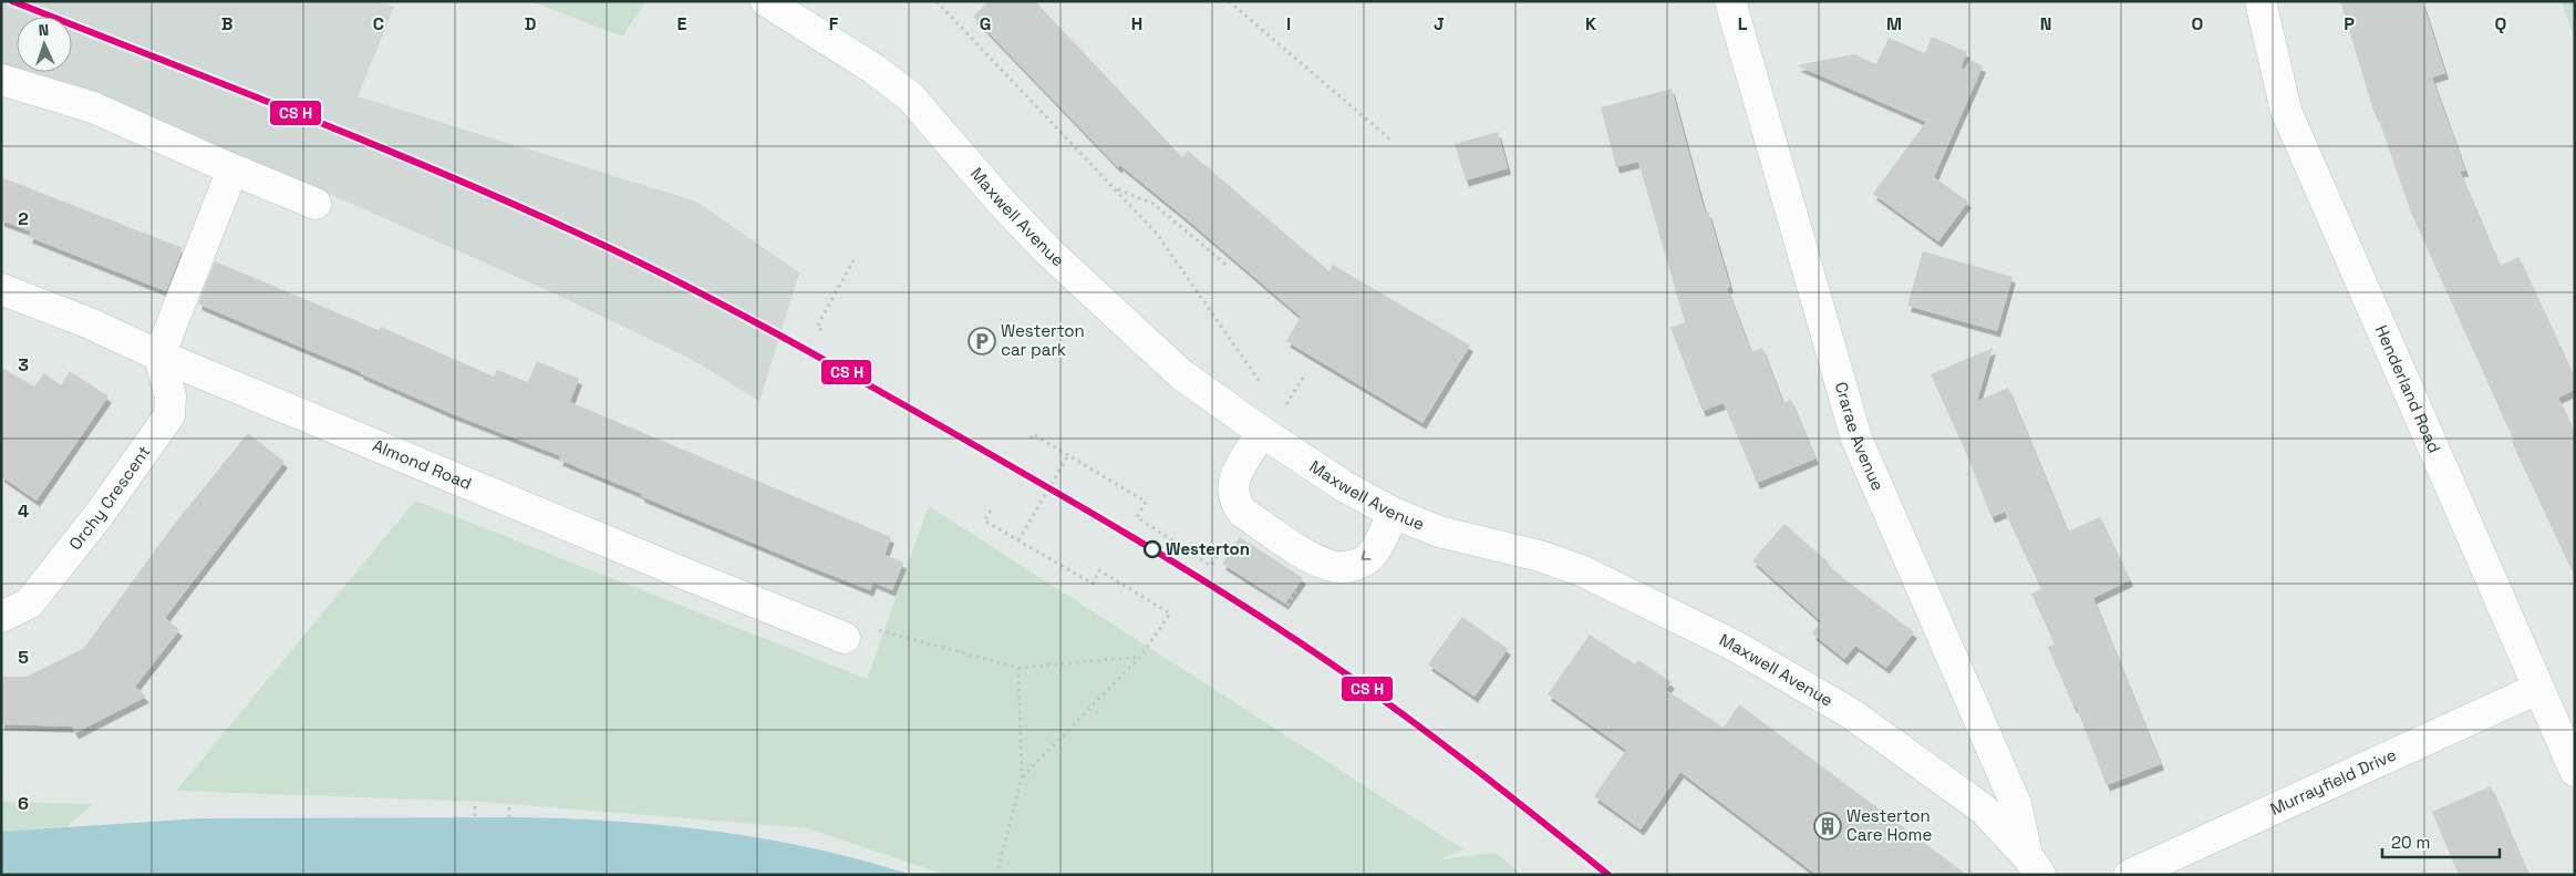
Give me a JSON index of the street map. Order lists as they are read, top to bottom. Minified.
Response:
{"streets":{"street":["Maxwell Avenue","Henderland Road","Crarae Avenue","Almond Road","Orchy Crescent","Murrayfield Drive"]},"crossings":[["Maxwell Avenue","Crarae Avenue"],["Henderland Road","Murrayfield Drive"],["Almond Road","Orchy Crescent"]],"places":{"parking":["Westerton car park"],"other":["Westerton"],"building":["Westerton Care Home"]},"scale_bar":"20 m","north":"top","grid":{"columns":["B","C","D","E","F","G","H","I","J","K","L","M","N","O","P","Q"],"rows":["2","3","4","5","6"]}}
